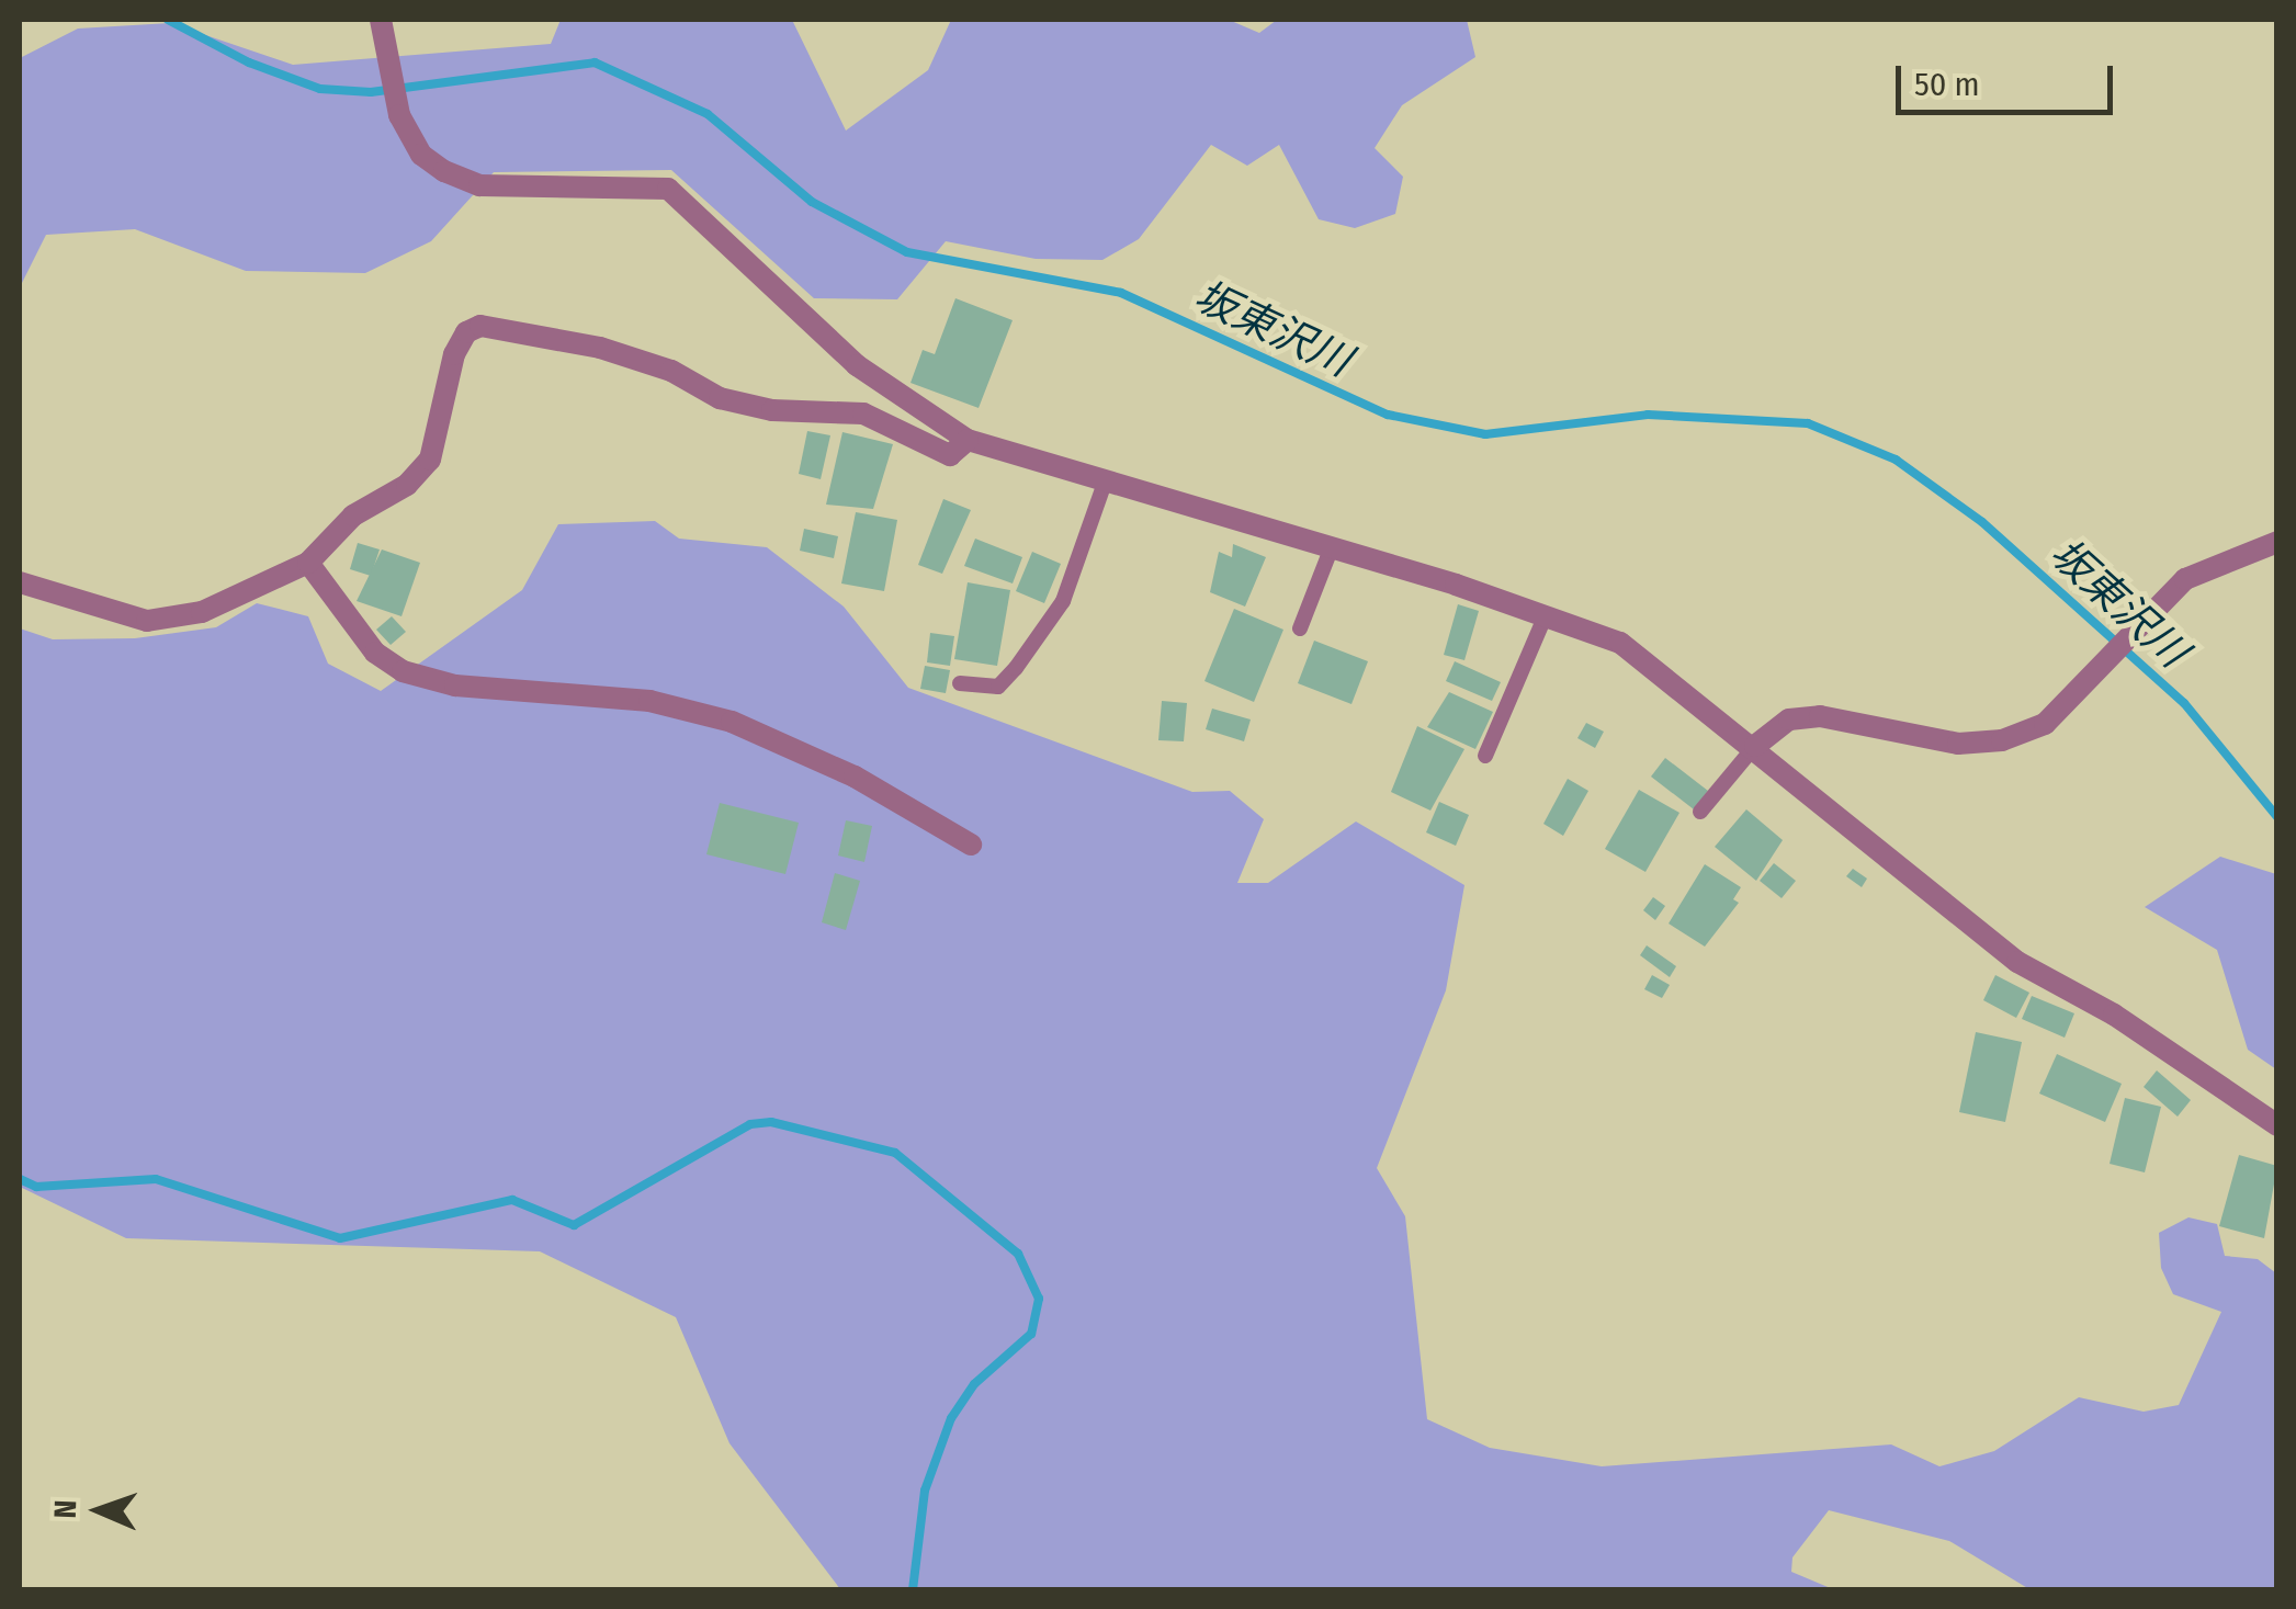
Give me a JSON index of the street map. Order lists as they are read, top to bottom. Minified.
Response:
{"water":["坂東沢川"],"scale_bar":"50 m","north":"left"}
